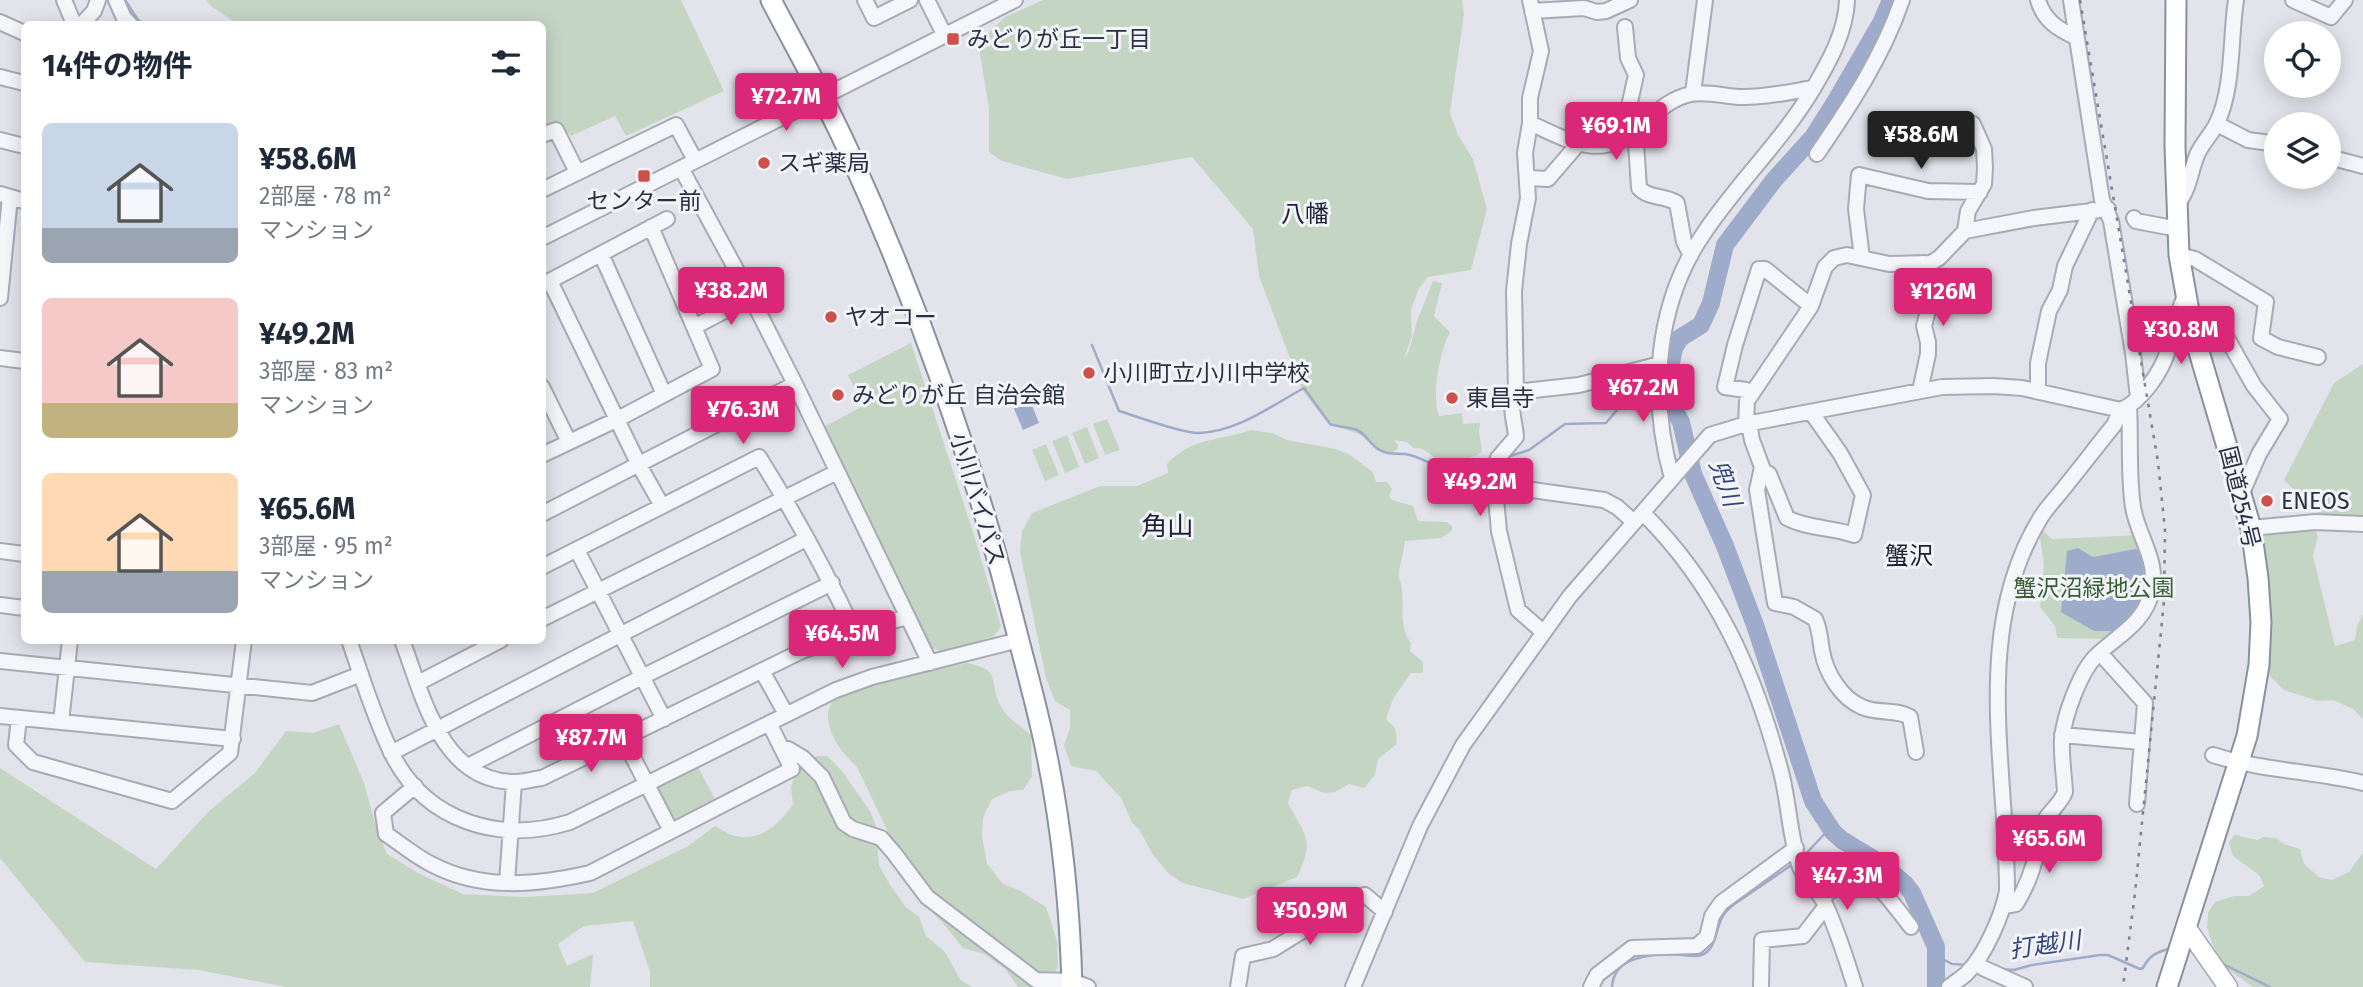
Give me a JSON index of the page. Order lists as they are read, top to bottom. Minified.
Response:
{"streets":{"highway":["国道254号","小川バイパス"]},"districts":["八幡","角山","蟹沢"],"water":["兜川","打越川"],"parks":["蟹沢沼緑地公園"],"places":{"transit":["みどりが丘一丁目","センター前"],"other":["スギ薬局","ヤオコー","小川町立小川中学校","みどりが丘 自治会館","東昌寺","ENEOS"]},"page":{"heading":"14件の物件","price":["¥72.7M","¥69.1M","¥58.6M","¥38.2M","¥126M","¥30.8M","¥67.2M","¥76.3M","¥49.2M","¥64.5M","¥87.7M","¥65.6M","¥47.3M","¥50.9M"],"list":[{"name":"¥58.6M","note":"2部屋 · 78 m² · マンション"},{"name":"¥49.2M","note":"3部屋 · 83 m² · マンション"},{"name":"¥65.6M","note":"3部屋 · 95 m² · マンション"}]}}
